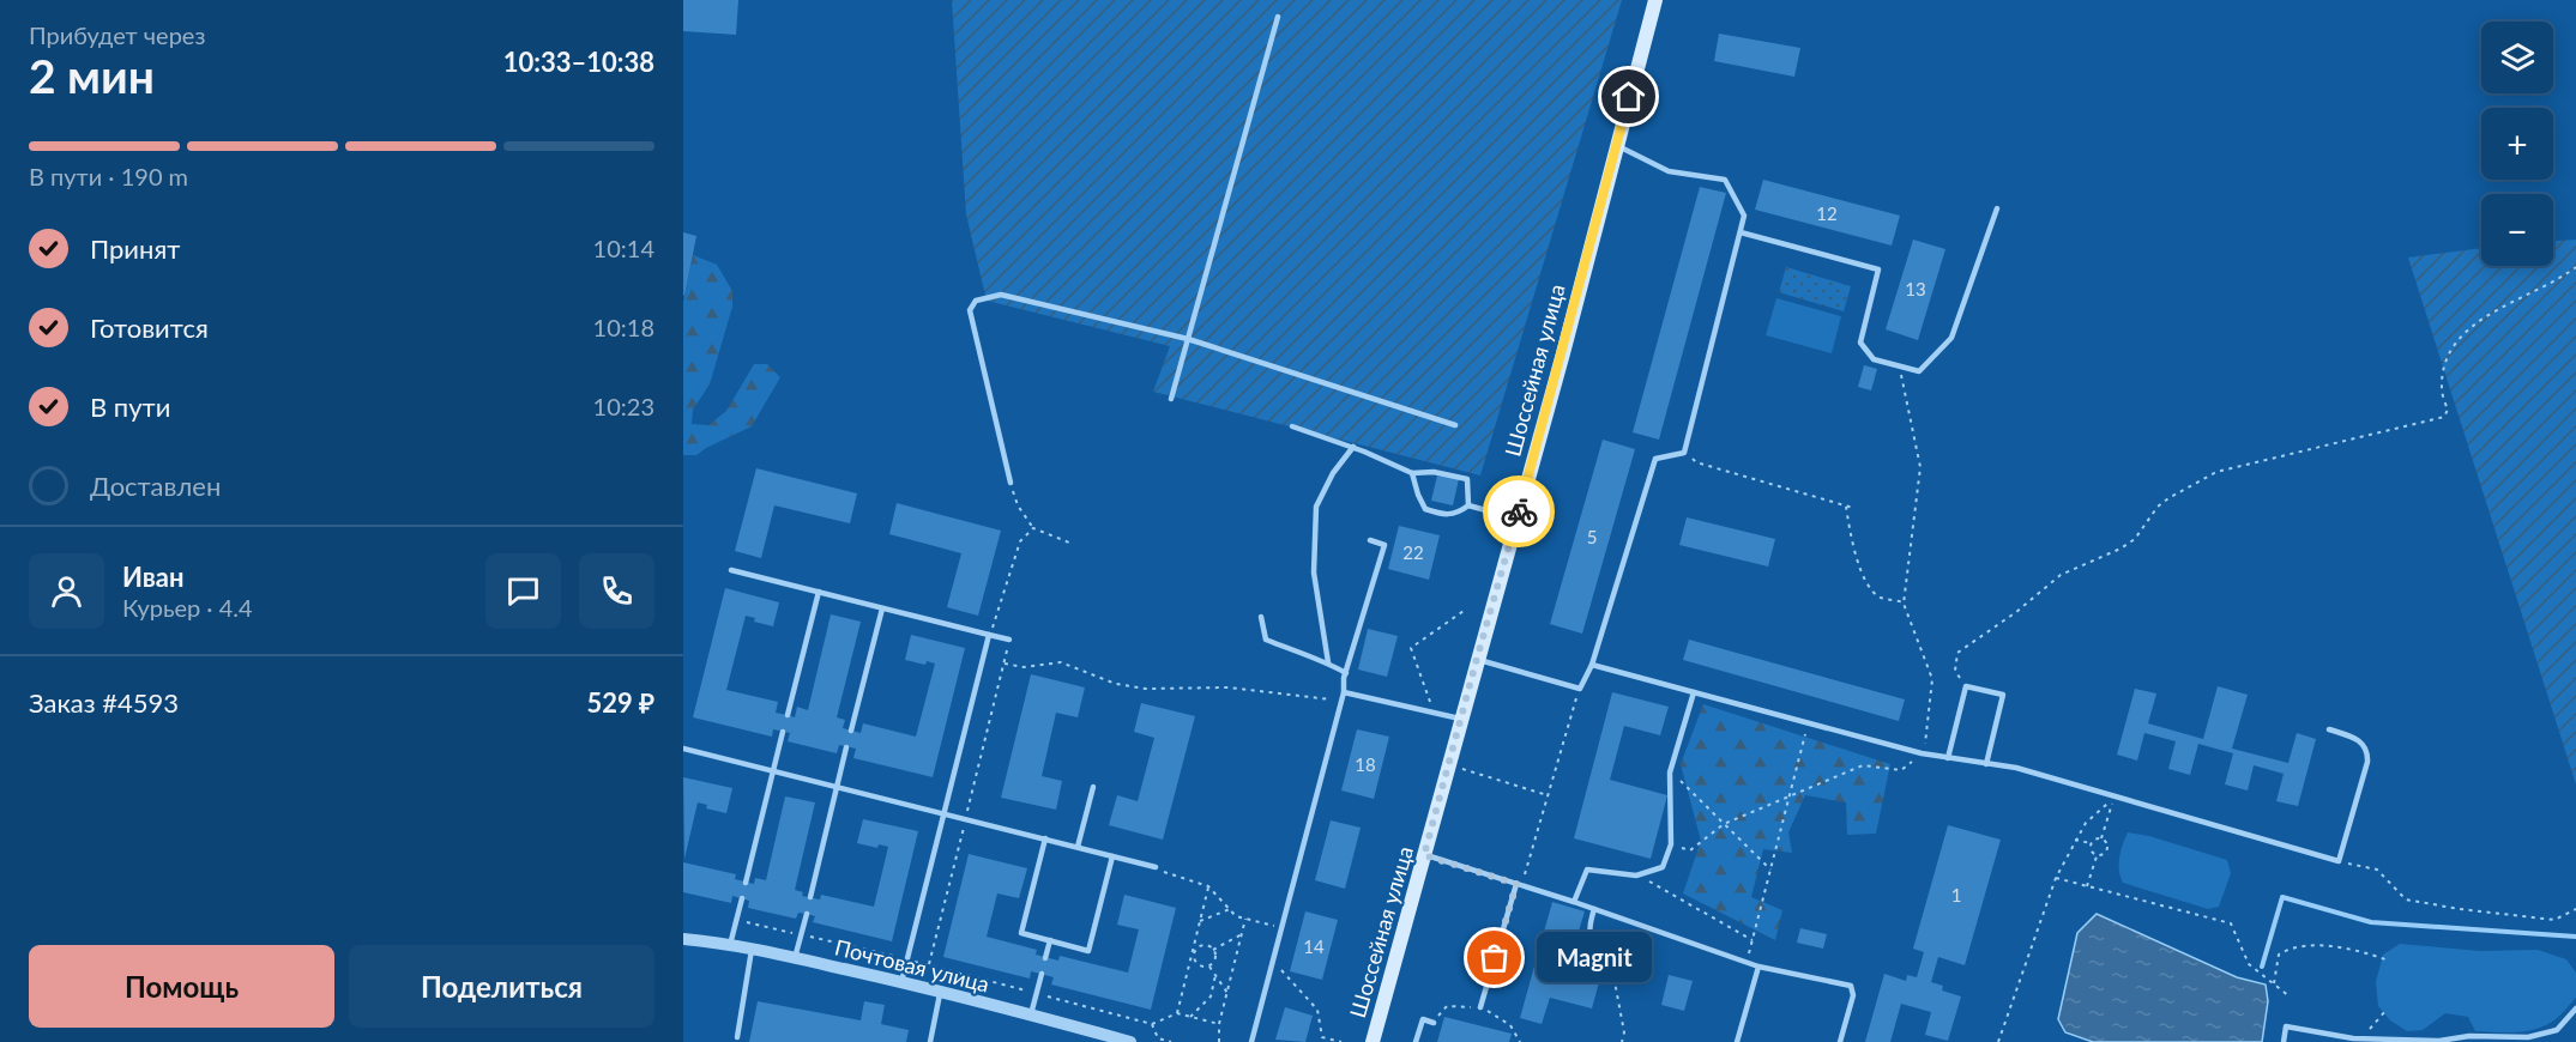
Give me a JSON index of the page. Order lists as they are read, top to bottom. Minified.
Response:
{"streets":{"main road":["Шоссейная улица"],"street":["Почтовая улица"]},"places":["Magnit"],"house_numbers":["12","13","5","22","18","1","14"],"page":{"heading":["2 мин","Прибудет через","10:33–10:38"],"panel":["Иван","Курьер · 4.4","Заказ #4593","529 ₽"],"map_buttons":["+","−"],"bar":"В пути · 190 m","list":[["Принят","10:14"],["Готовится","10:18"],["В пути","10:23"],"Доставлен"],"buttons":["Помощь","Поделиться"],"bubble":"Magnit"}}
